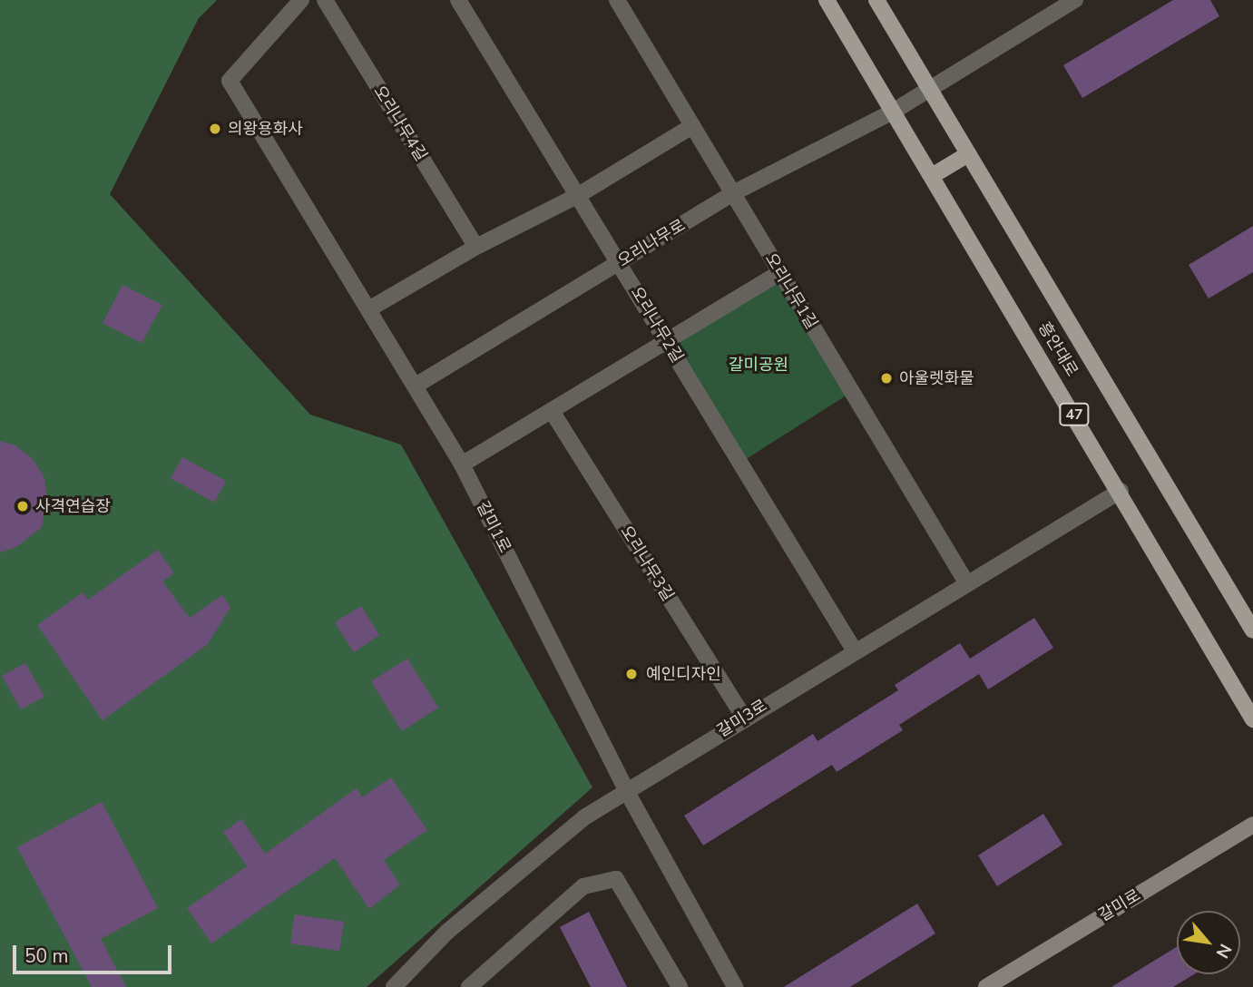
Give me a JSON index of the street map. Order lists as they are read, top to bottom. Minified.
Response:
{"streets":{"main road":["흥안대로","47"],"street":["오리나무4길","오리나무로","오리나무1길","오리나무2길","갈미1로","오리나무3길","갈미3로","갈미로"]},"crossings":[["오리나무로","오리나무1길"],["오리나무로","오리나무2길"],["오리나무로","흥안대로"],["오리나무로","갈미1로"],["오리나무1길","갈미3로"],["오리나무2길","갈미3로"],["흥안대로","갈미3로"],["갈미1로","갈미3로"],["오리나무3길","갈미3로"]],"parks":["갈미공원"],"places":["의왕용화사","아울렛화물","사격연습장","예인디자인"],"scale_bar":"50 m","north":"bottom right"}
